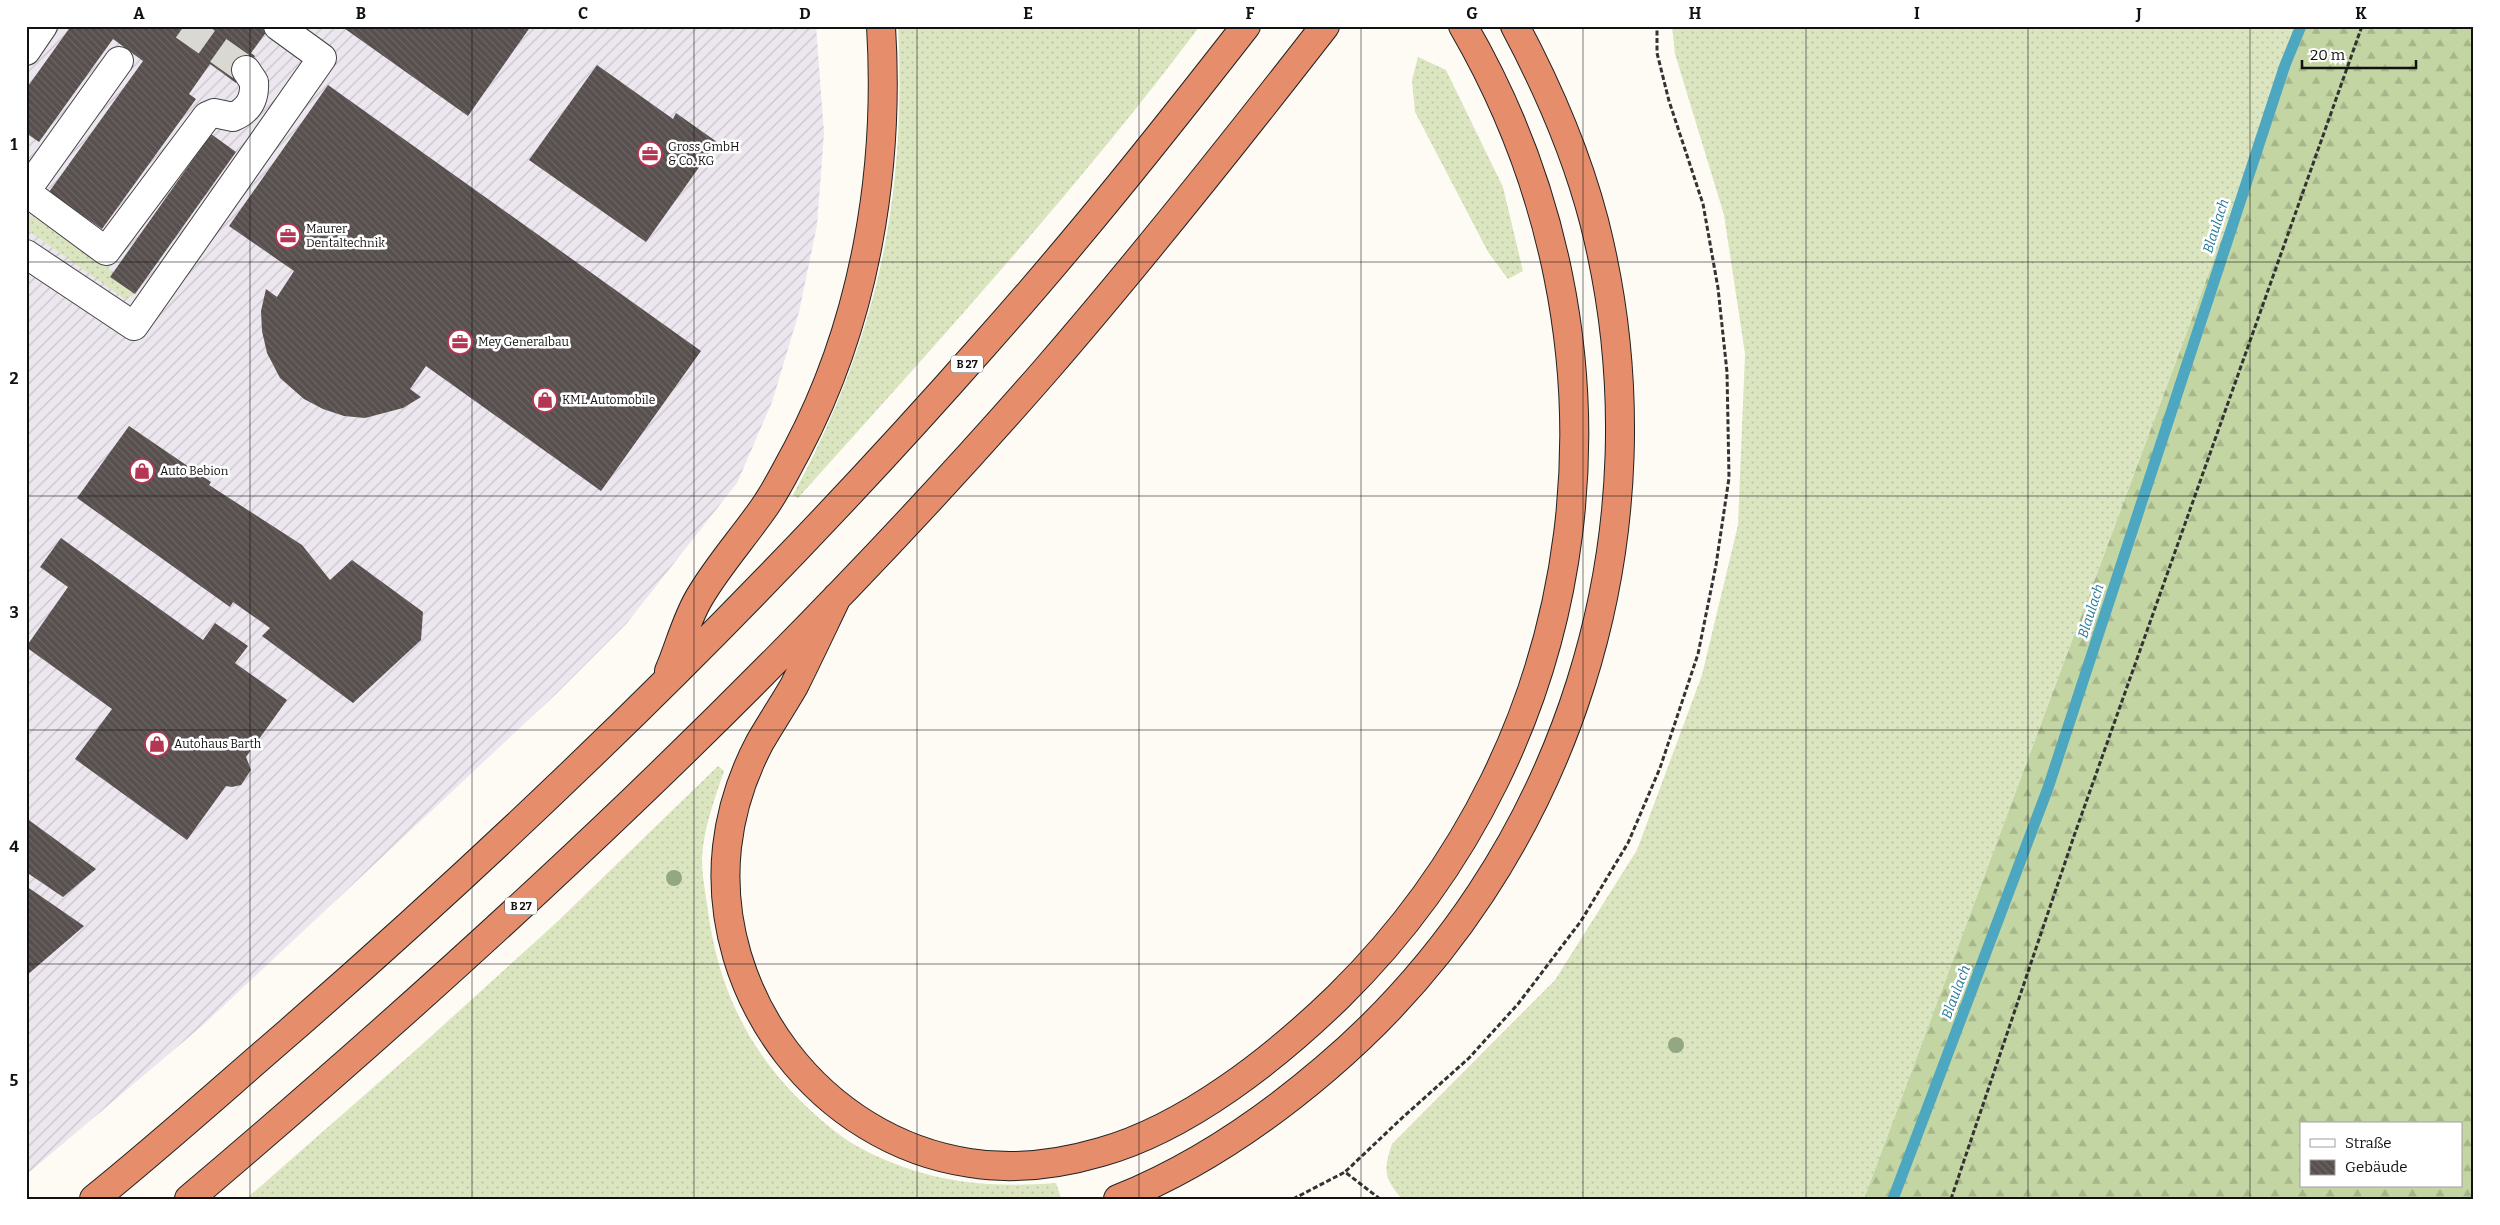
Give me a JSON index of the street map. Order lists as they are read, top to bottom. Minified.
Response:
{"streets":{"highway":["B 27"]},"water":["Blaulach"],"places":{"office":["Gross GmbH & Co. KG","Maurer Dentaltechnik","Mey Generalbau"],"shop":["KML Automobile","Auto Bebion","Autohaus Barth"]},"legend":["Straße","Gebäude"],"scale_bar":"20 m","grid":{"columns":["A","B","C","D","E","F","G","H","I","J","K"],"rows":["1","2","3","4","5"]}}
